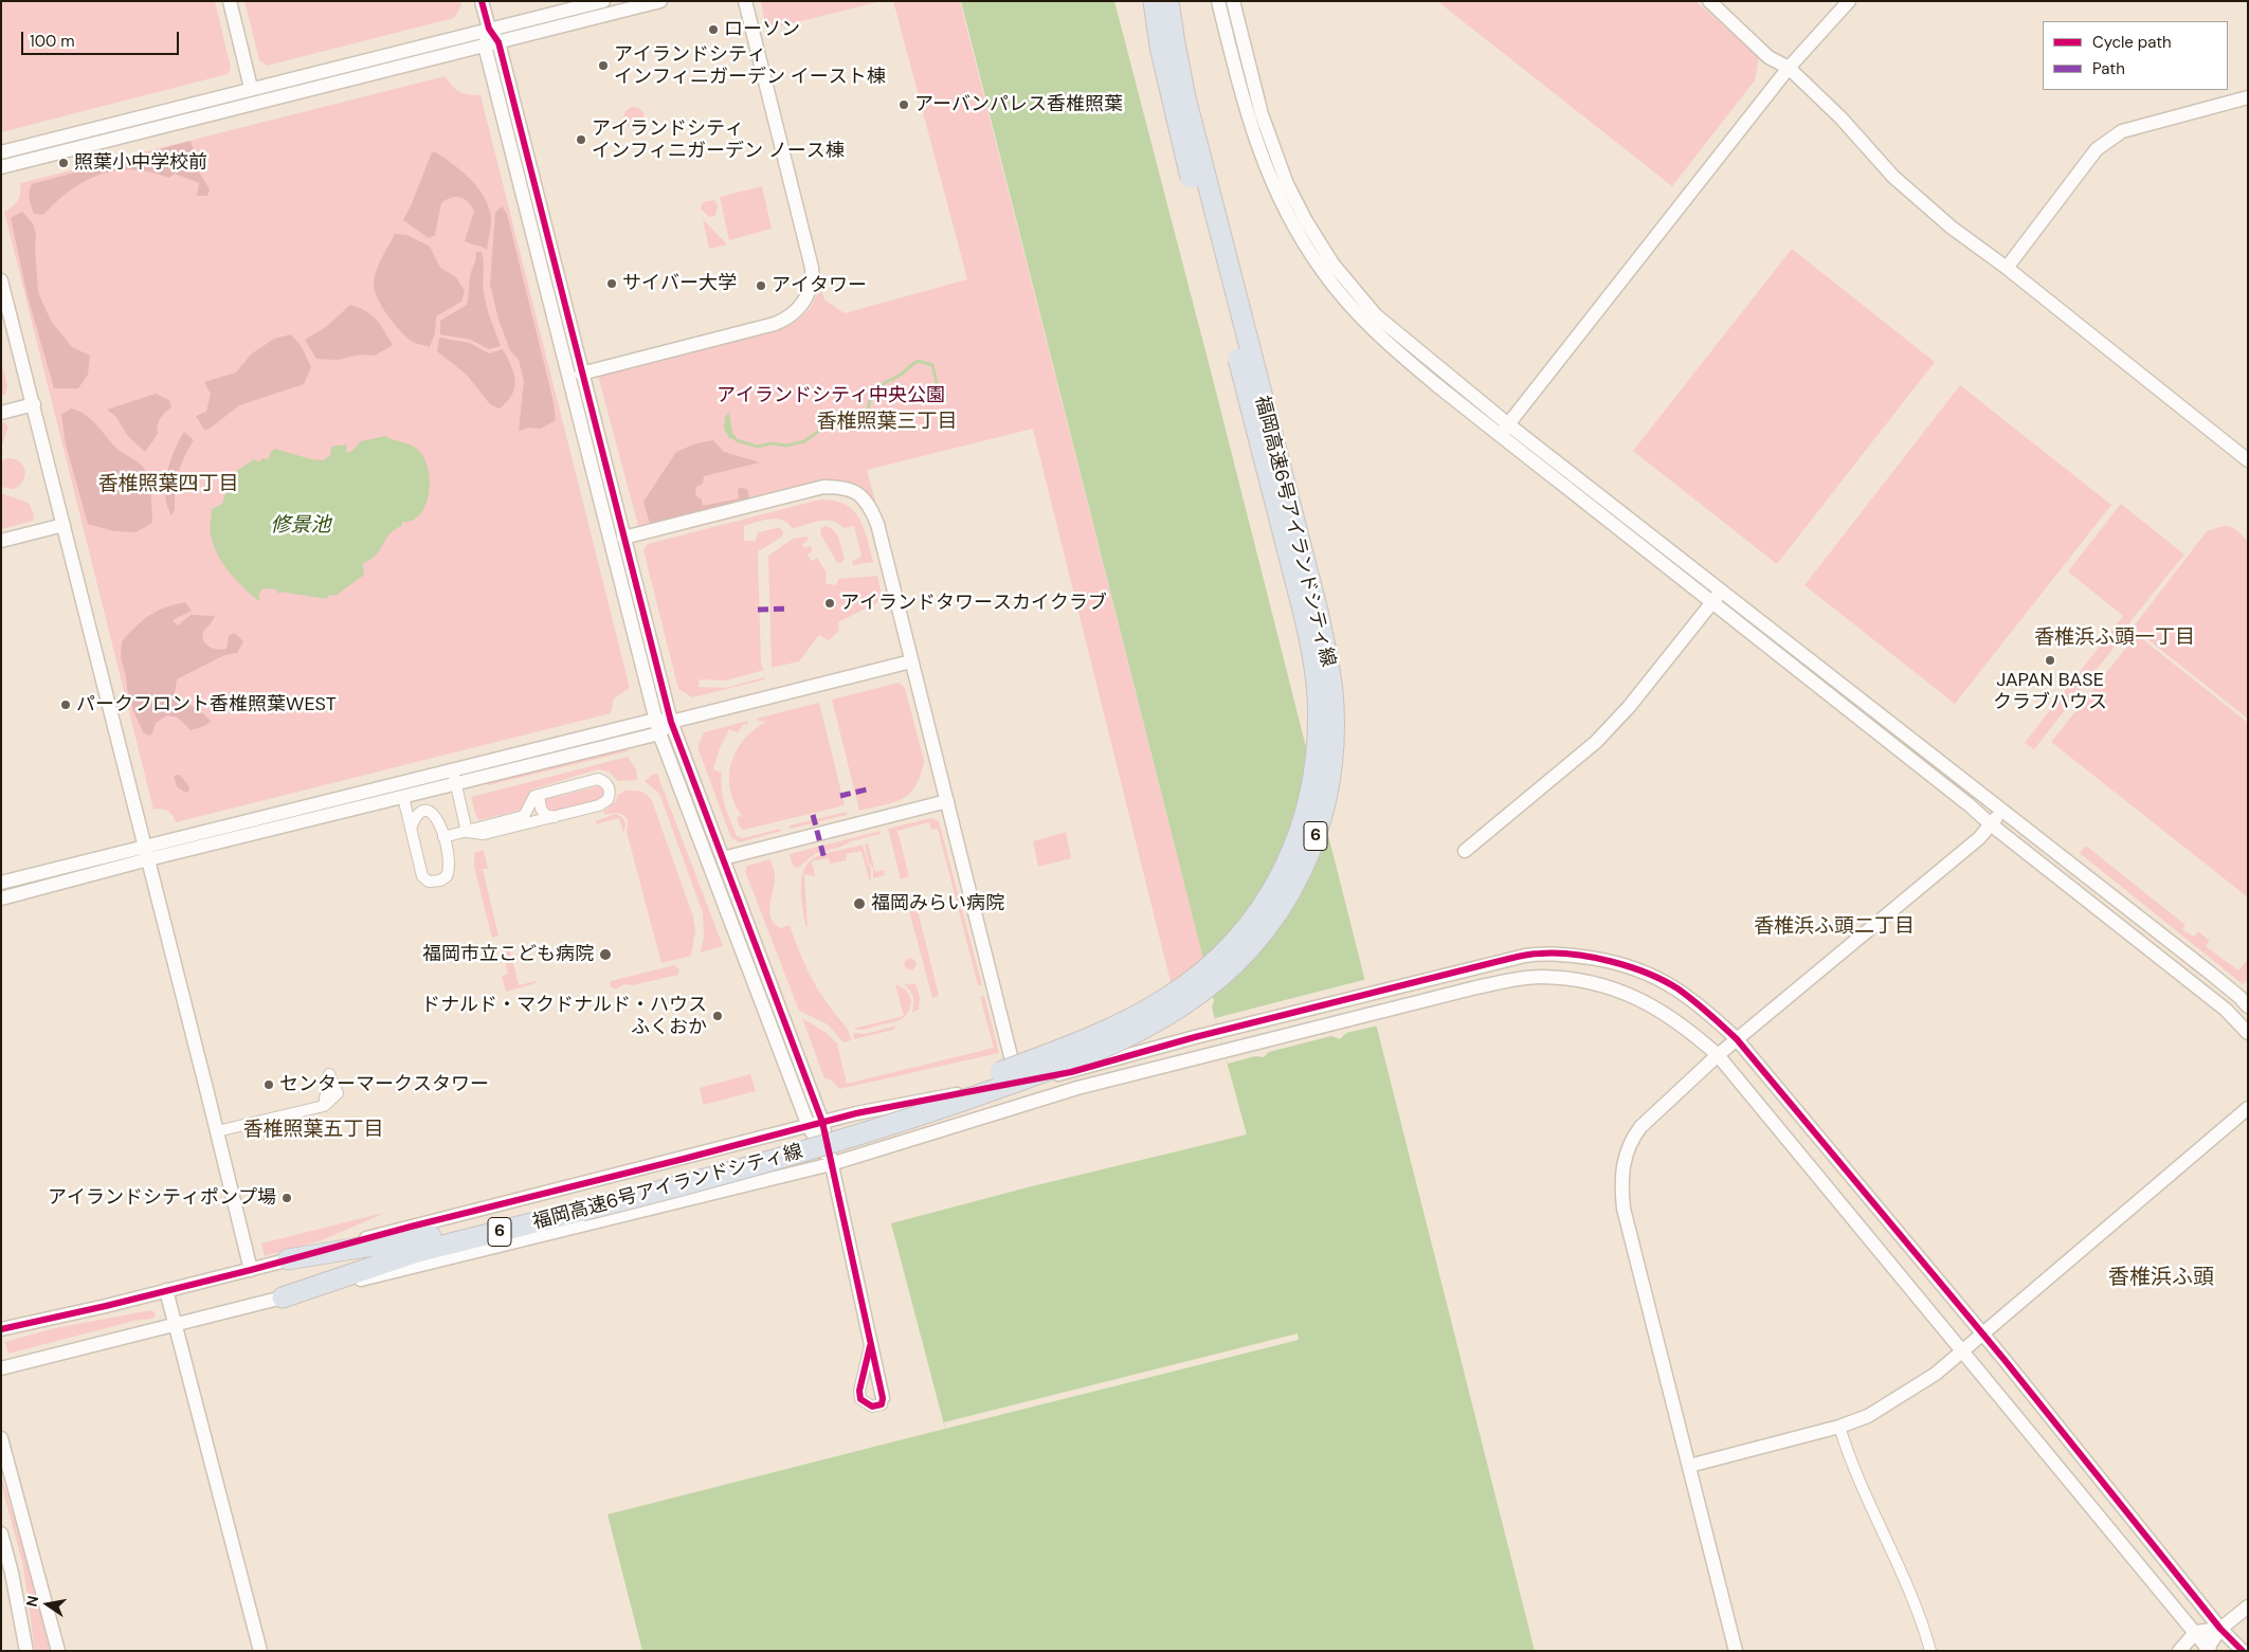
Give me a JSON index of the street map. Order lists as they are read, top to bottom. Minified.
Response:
{"streets":{"highway":["福岡高速6号アイランドシティ線","6"]},"districts":["香椎照葉三丁目","香椎照葉四丁目","香椎浜ふ頭一丁目","香椎浜ふ頭二丁目","香椎照葉五丁目","香椎浜ふ頭"],"water":["修景池"],"parks":["アイランドシティ中央公園"],"places":["ローソン","アイランドシティ インフィニガーデン イースト棟","アーバンパレス香椎照葉","アイランドシティ インフィニガーデン ノース棟","照葉小中学校前","サイバー大学","アイタワー","アイランドタワースカイクラブ","JAPAN BASE クラブハウス","パークフロント香椎照葉WEST","福岡みらい病院","福岡市立こども病院","ドナルド・マクドナルド・ハウス ふくおか","センターマークスタワー","アイランドシティポンプ場"],"legend":["Cycle path","Path"],"scale_bar":"100 m","north":"left"}
